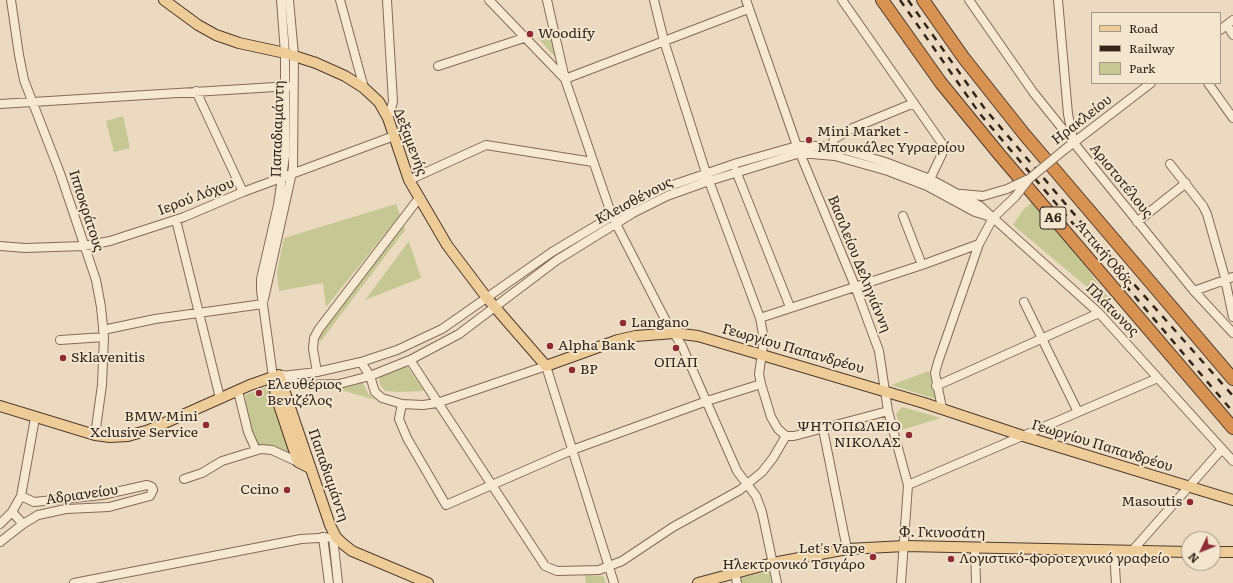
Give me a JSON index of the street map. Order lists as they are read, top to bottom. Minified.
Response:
{"streets":{"highway":["Α6","Αττική Οδός"],"main road":["Παπαδιαμάντη","Δεξαμενής","Γεωργίου Παπανδρέου","Φ. Γκινοσάτη"],"street":["Ηρακλείου","Αριστοτέλους","Ιερού Λόχου","Κλεισθένους","Ιπποκράτους","Βασιλείου Δεληγιάννη","Πλάτωνος","Αδριανείου"]},"crossings":[["Ηρακλείου","Αριστοτέλους"],["Ηρακλείου","Κλεισθένους"],["Ηρακλείου","Πλάτωνος"],["Παπαδιαμάντη","Δεξαμενής"],["Παπαδιαμάντη","Ιερού Λόχου"],["Παπαδιαμάντη","Κλεισθένους"],["Δεξαμενής","Ιερού Λόχου"],["Δεξαμενής","Κλεισθένους"],["Δεξαμενής","Γεωργίου Παπανδρέου"],["Ιερού Λόχου","Ιπποκράτους"],["Κλεισθένους","Βασιλείου Δεληγιάννη"],["Κλεισθένους","Πλάτωνος"],["Κλεισθένους","Γεωργίου Παπανδρέου"],["Βασιλείου Δεληγιάννη","Γεωργίου Παπανδρέου"],["Βασιλείου Δεληγιάννη","Φ. Γκινοσάτη"]],"places":["Woodify","Mini Market - Μπουκάλες Υγραερίου","Langano","Alpha Bank","ΟΠΑΠ","Sklavenitis","BP","Ελευθέριος Βενιζέλος","BMW Mini Xclusive Service","ΨΗΤΟΠΩΛΕΊΟ ΝΙΚΟΛΑΣ","Ccino","Masoutis","Let's Vape Ηλεκτρονικό Τσιγάρο","Λογιστικό-φοροτεχνικό γραφείο"],"legend":["Road","Railway","Park"],"north":"bottom left"}
